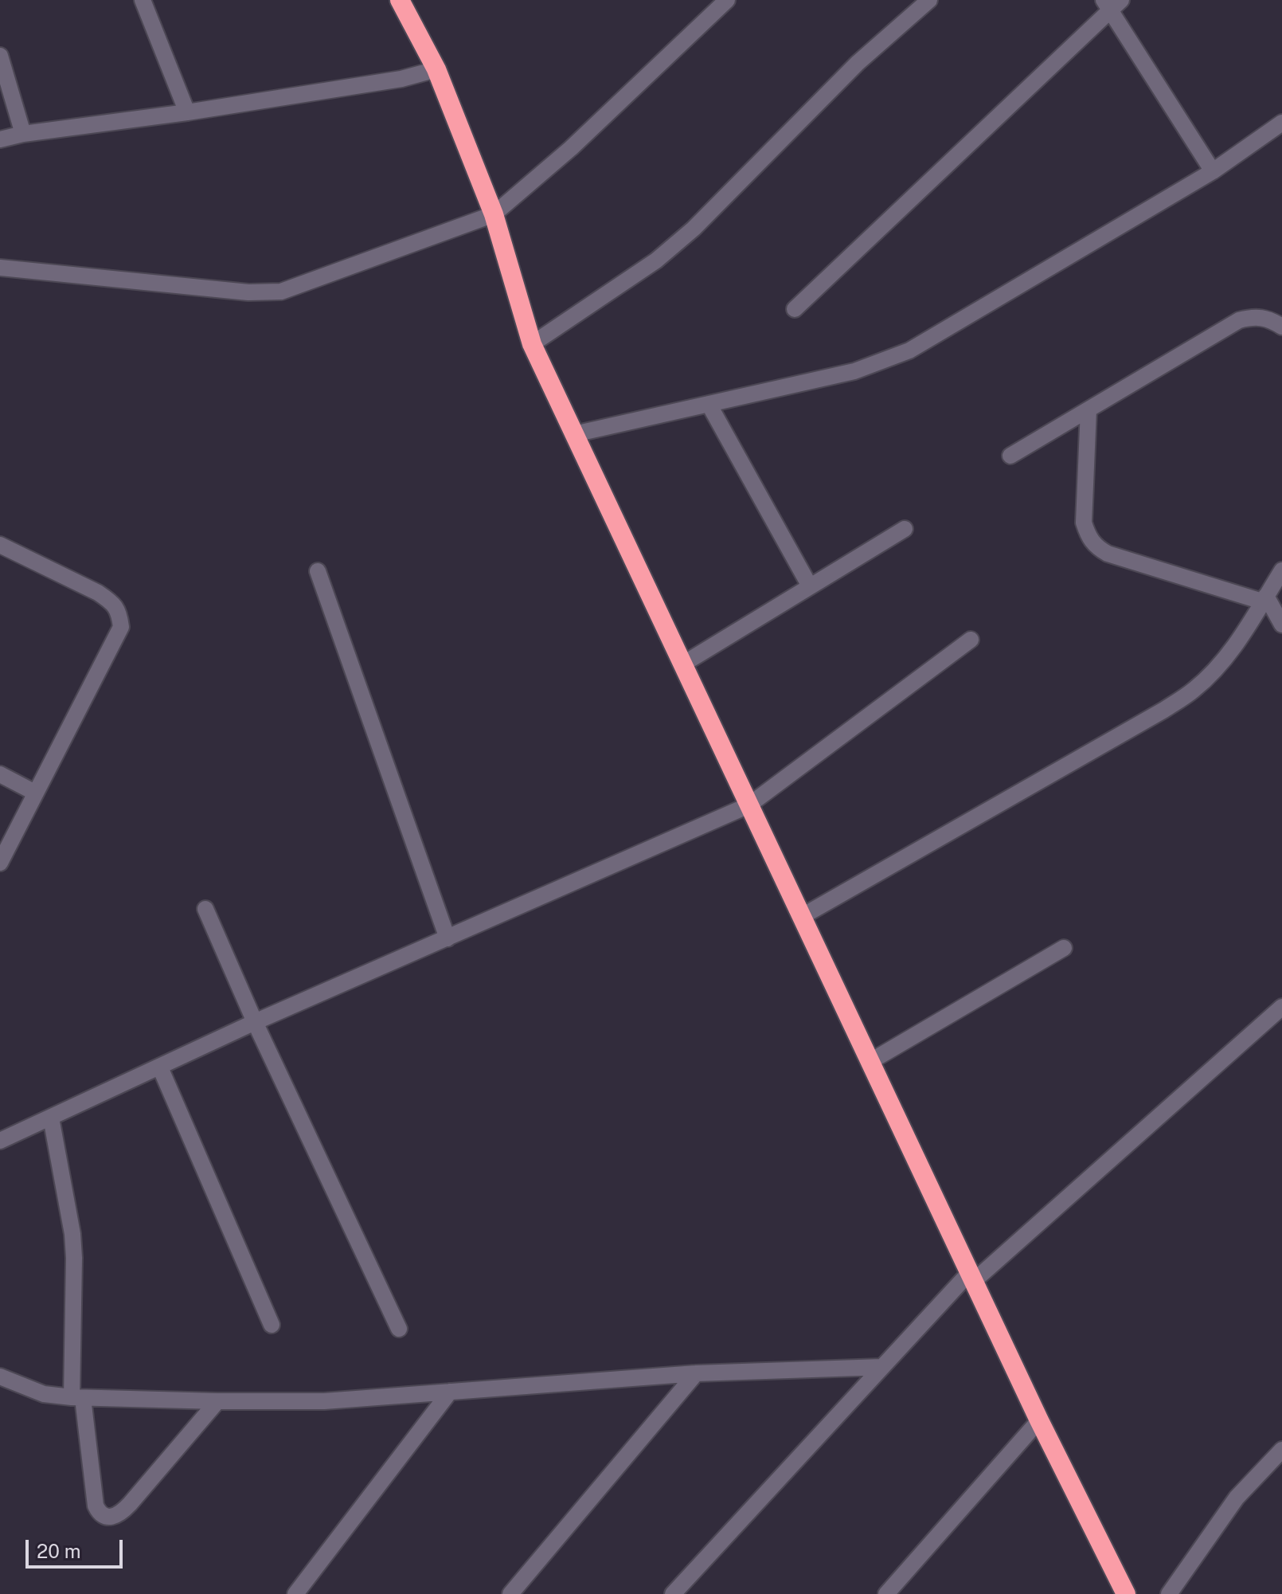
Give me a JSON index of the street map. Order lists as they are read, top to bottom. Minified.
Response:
{"scale_bar":"20 m"}
